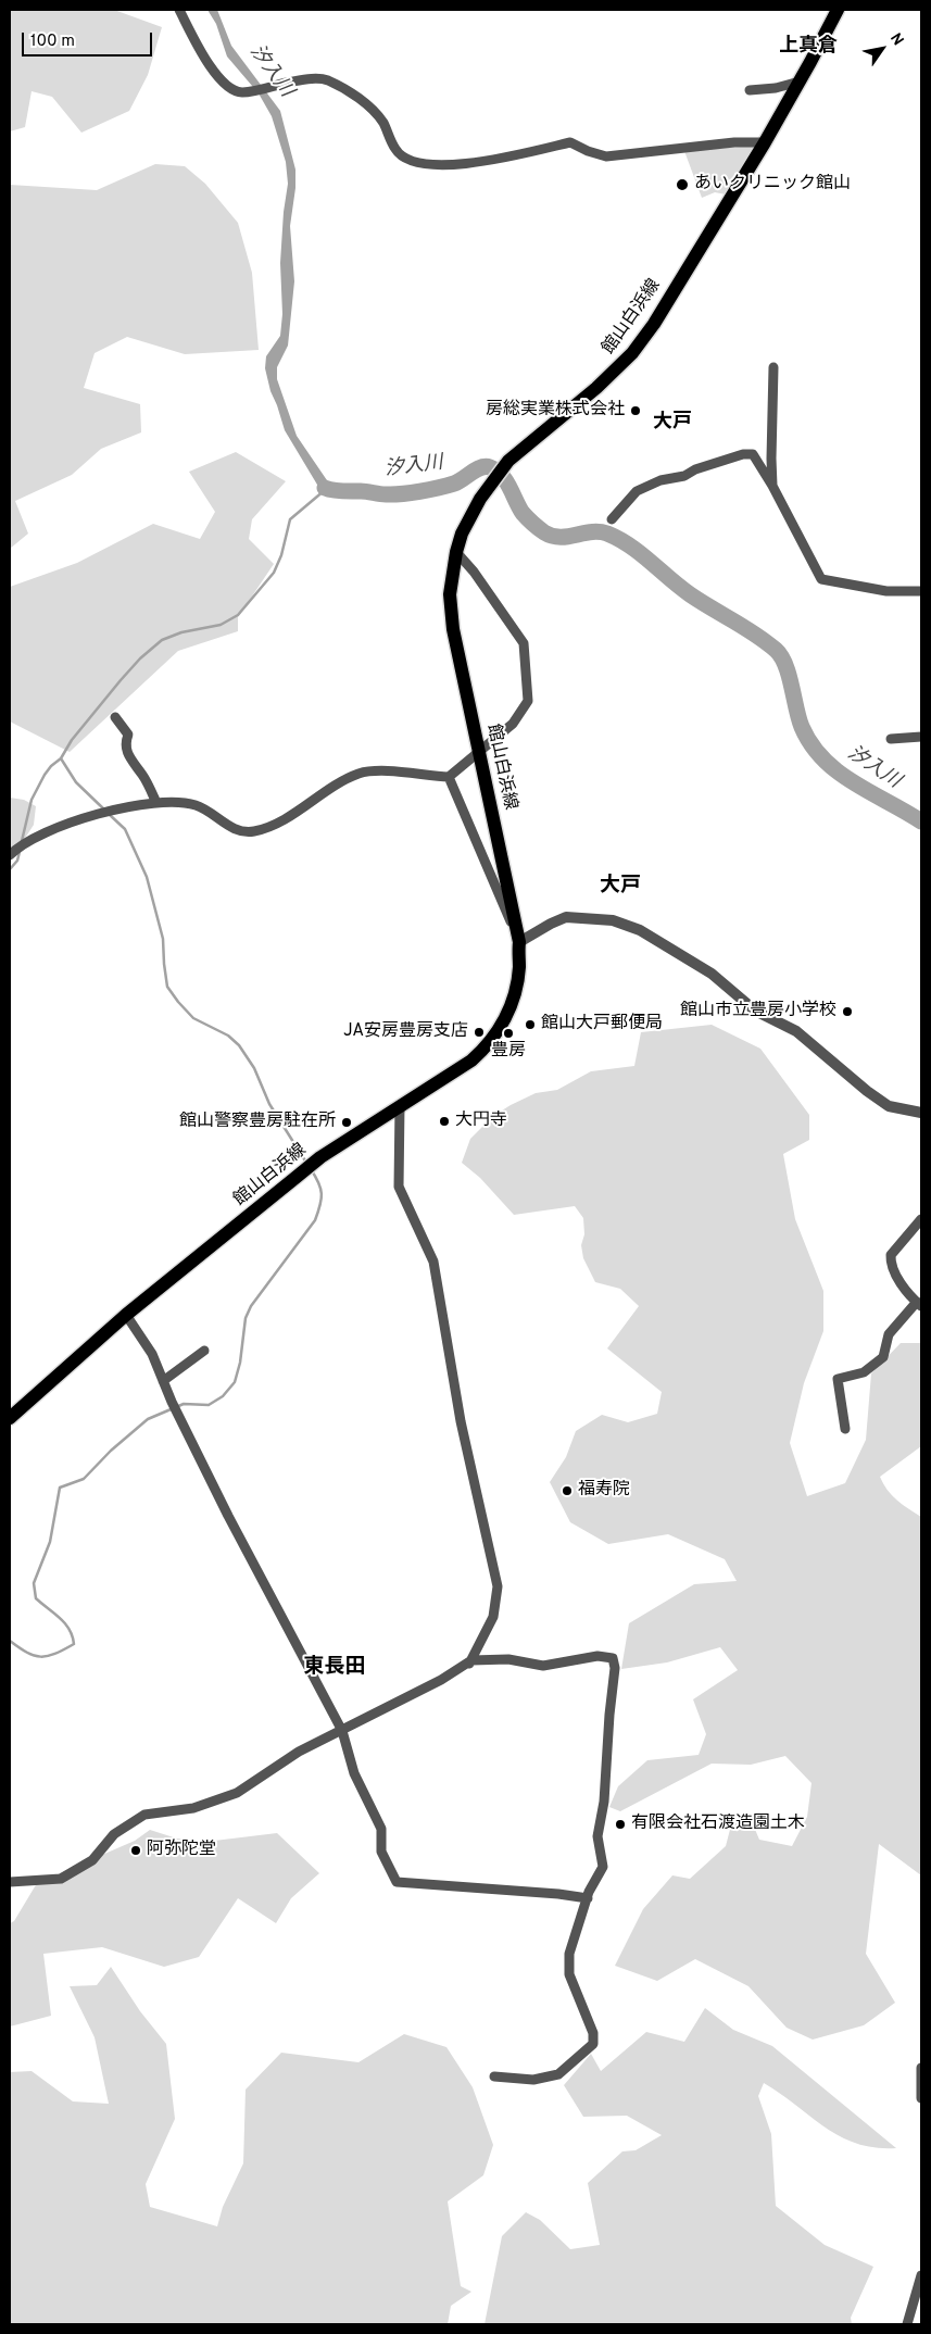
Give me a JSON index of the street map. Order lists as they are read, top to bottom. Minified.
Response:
{"streets":{"main road":["館山白浜線"]},"districts":["上真倉","大戸","大戸","東長田"],"water":["汐入川"],"places":["あいクリニック館山","房総実業株式会社","館山市立豊房小学校","館山大戸郵便局","JA安房豊房支店","豊房","大円寺","館山警察豊房駐在所","福寿院","有限会社石渡造園土木","阿弥陀堂"],"scale_bar":"100 m","north":"top right"}
